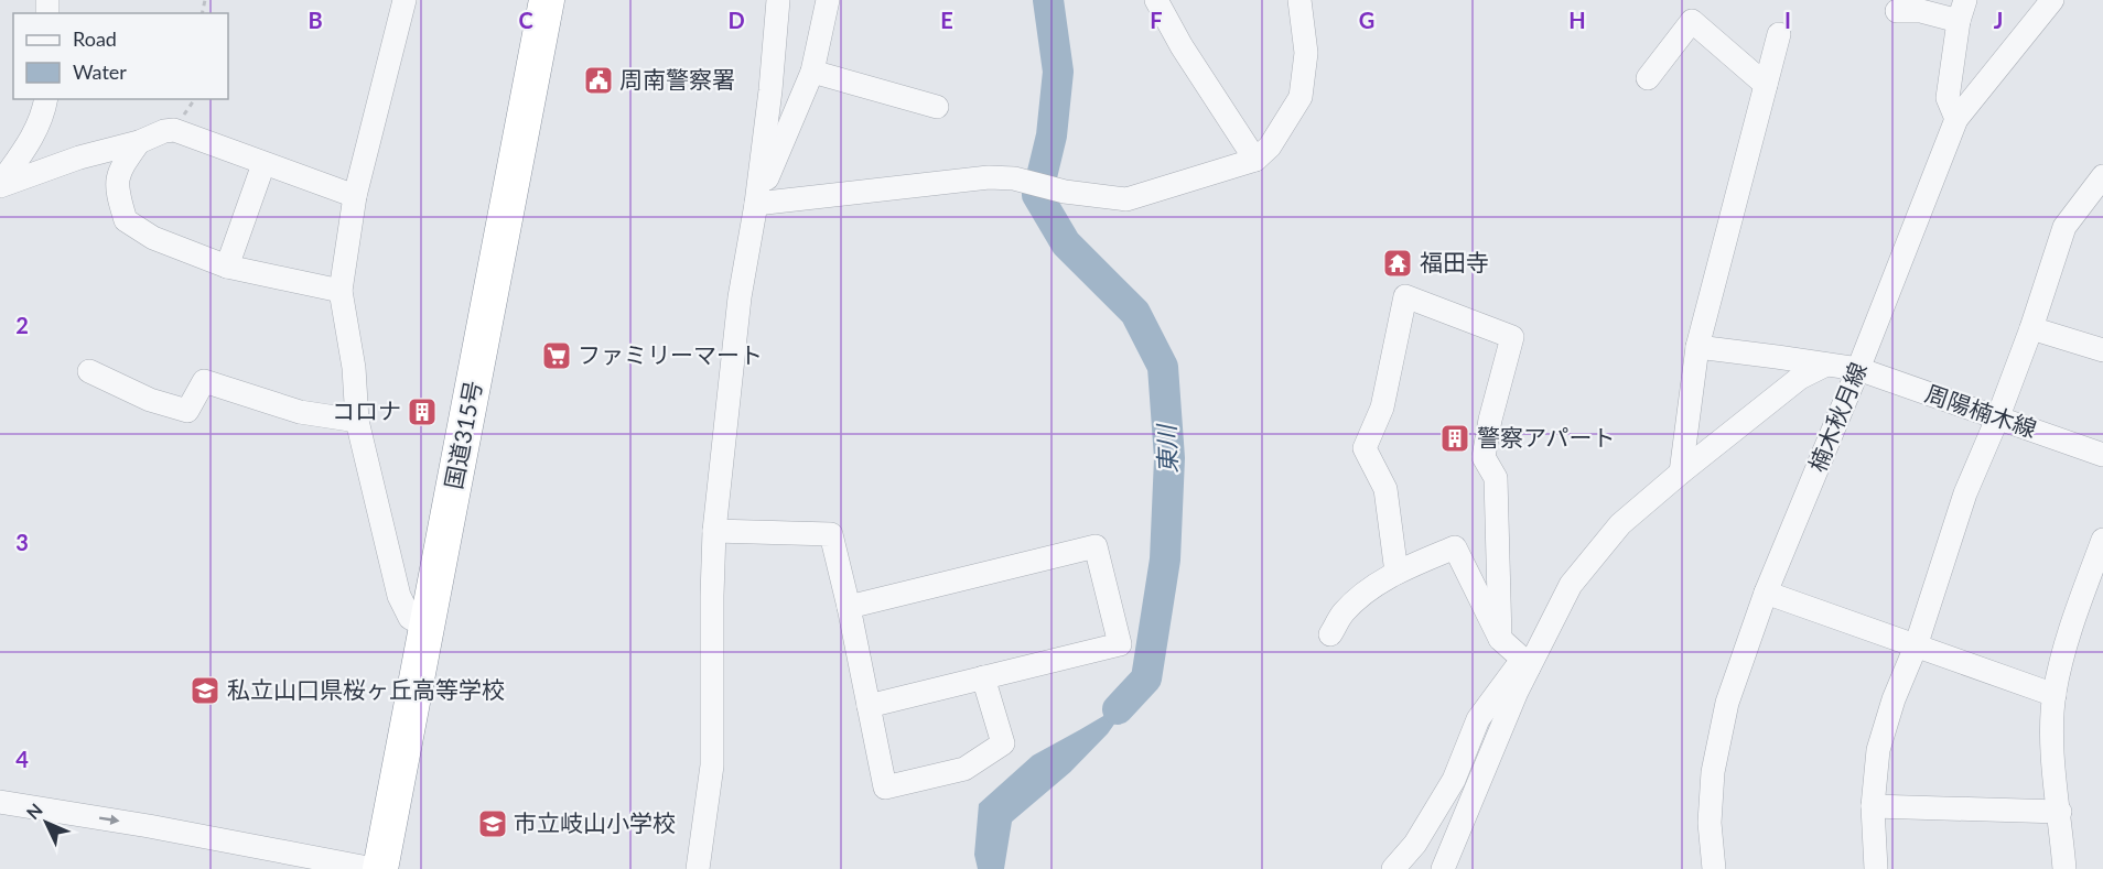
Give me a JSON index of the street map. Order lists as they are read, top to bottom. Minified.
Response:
{"streets":{"highway":["国道315号"],"street":["周陽楠木線","楠木秋月線"]},"crossings":[["周陽楠木線","楠木秋月線"]],"water":["東川"],"places":{"public building":["周南警察署"],"temple":["福田寺"],"supermarket":["ファミリーマート"],"building":["コロナ","警察アパート"],"school or university":["私立山口県桜ヶ丘高等学校","市立岐山小学校"]},"legend":["Road","Water"],"north":"top left","grid":{"columns":["B","C","D","E","F","G","H","I","J"],"rows":["2","3","4"]}}
